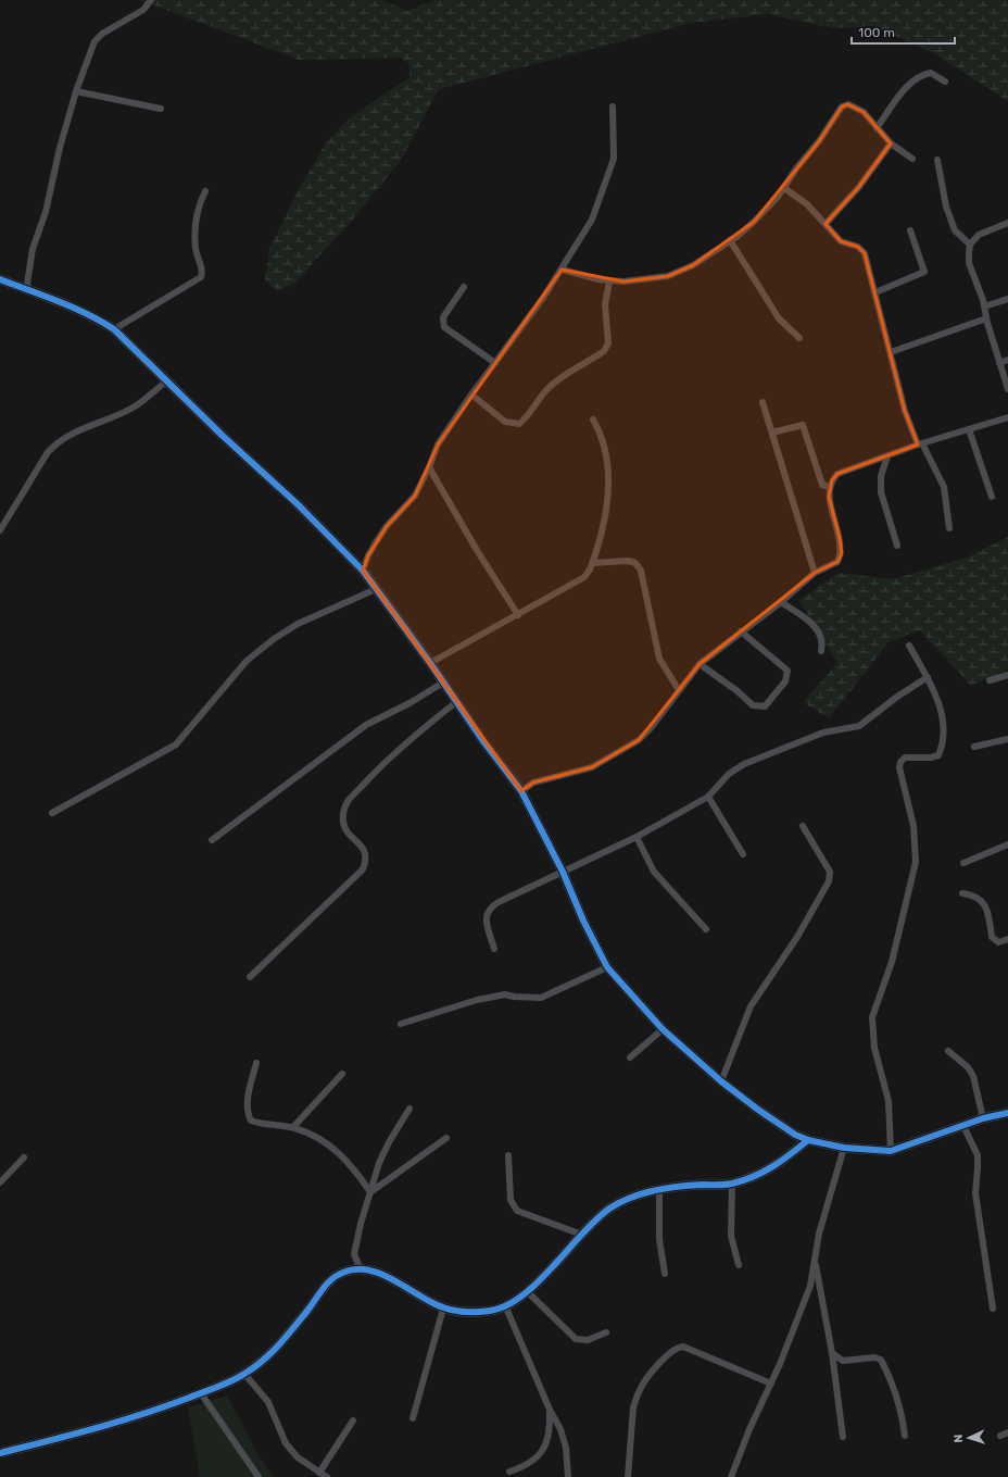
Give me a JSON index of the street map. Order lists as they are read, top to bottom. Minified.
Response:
{"scale_bar":"100 m","north":"left"}
